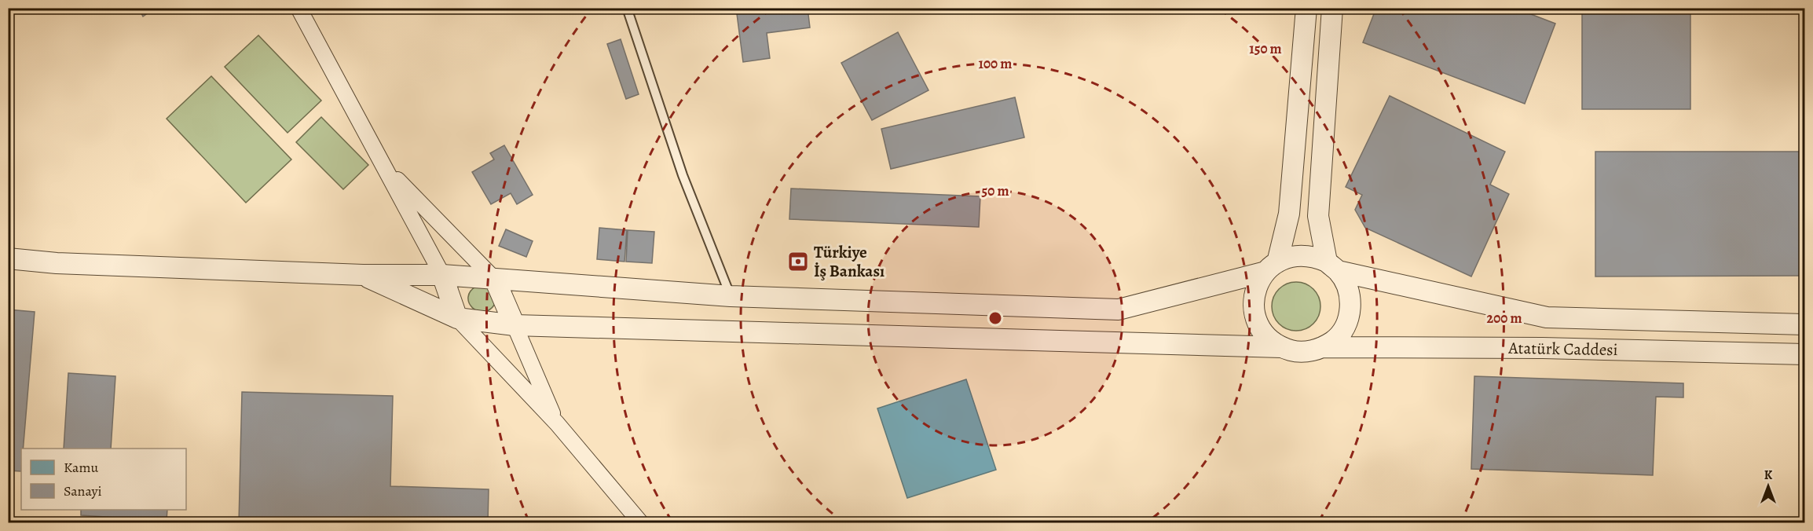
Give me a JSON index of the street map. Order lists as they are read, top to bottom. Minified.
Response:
{"streets":{"street":["Atatürk Caddesi"]},"places":{"bank":["Türkiye İş Bankası"]},"legend":["Kamu","Sanayi"],"north":"top","rings":["150 m","100 m","50 m","200 m"]}
